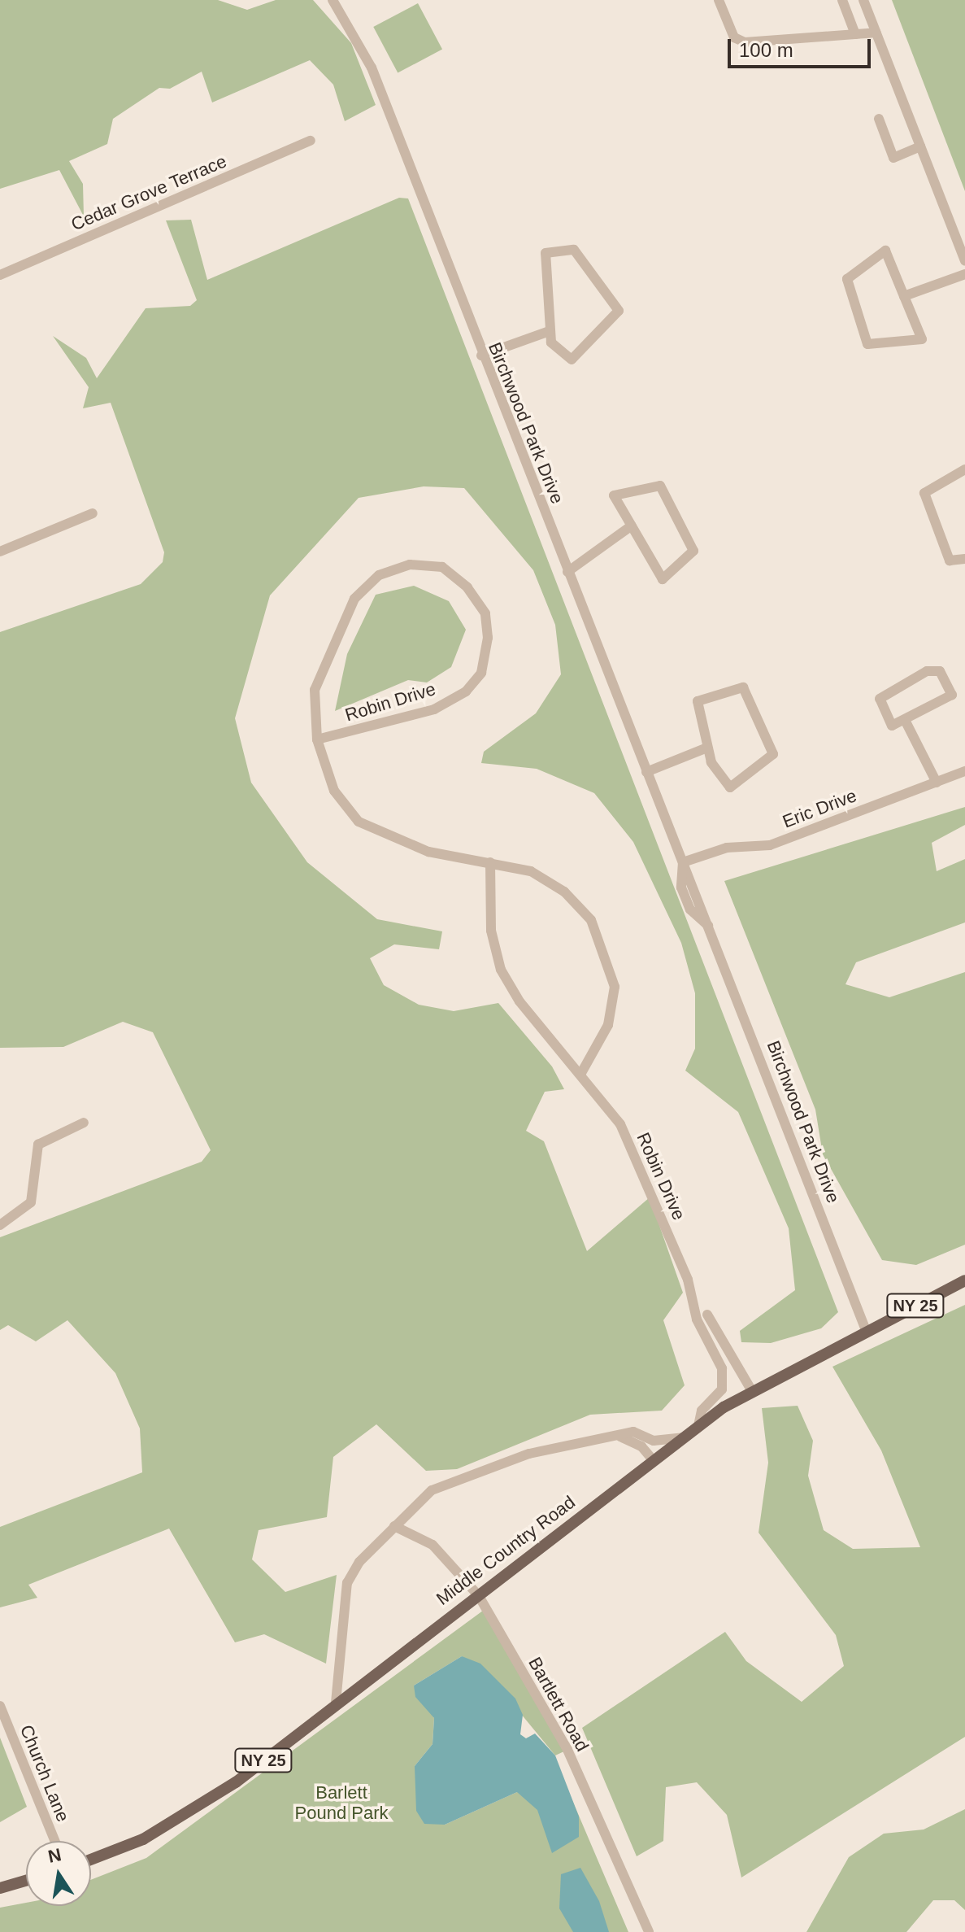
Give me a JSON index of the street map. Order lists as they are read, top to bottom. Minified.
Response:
{"streets":{"main road":["NY 25","Middle Country Road"],"street":["Cedar Grove Terrace","Birchwood Park Drive","Robin Drive","Eric Drive","Bartlett Road","Church Lane"]},"crossings":[["Birchwood Park Drive","Eric Drive"],["Birchwood Park Drive","Middle Country Road"],["Robin Drive","Middle Country Road"],["Middle Country Road","Bartlett Road"]],"parks":["Barlett Pound Park"],"scale_bar":"100 m","north":"top"}
